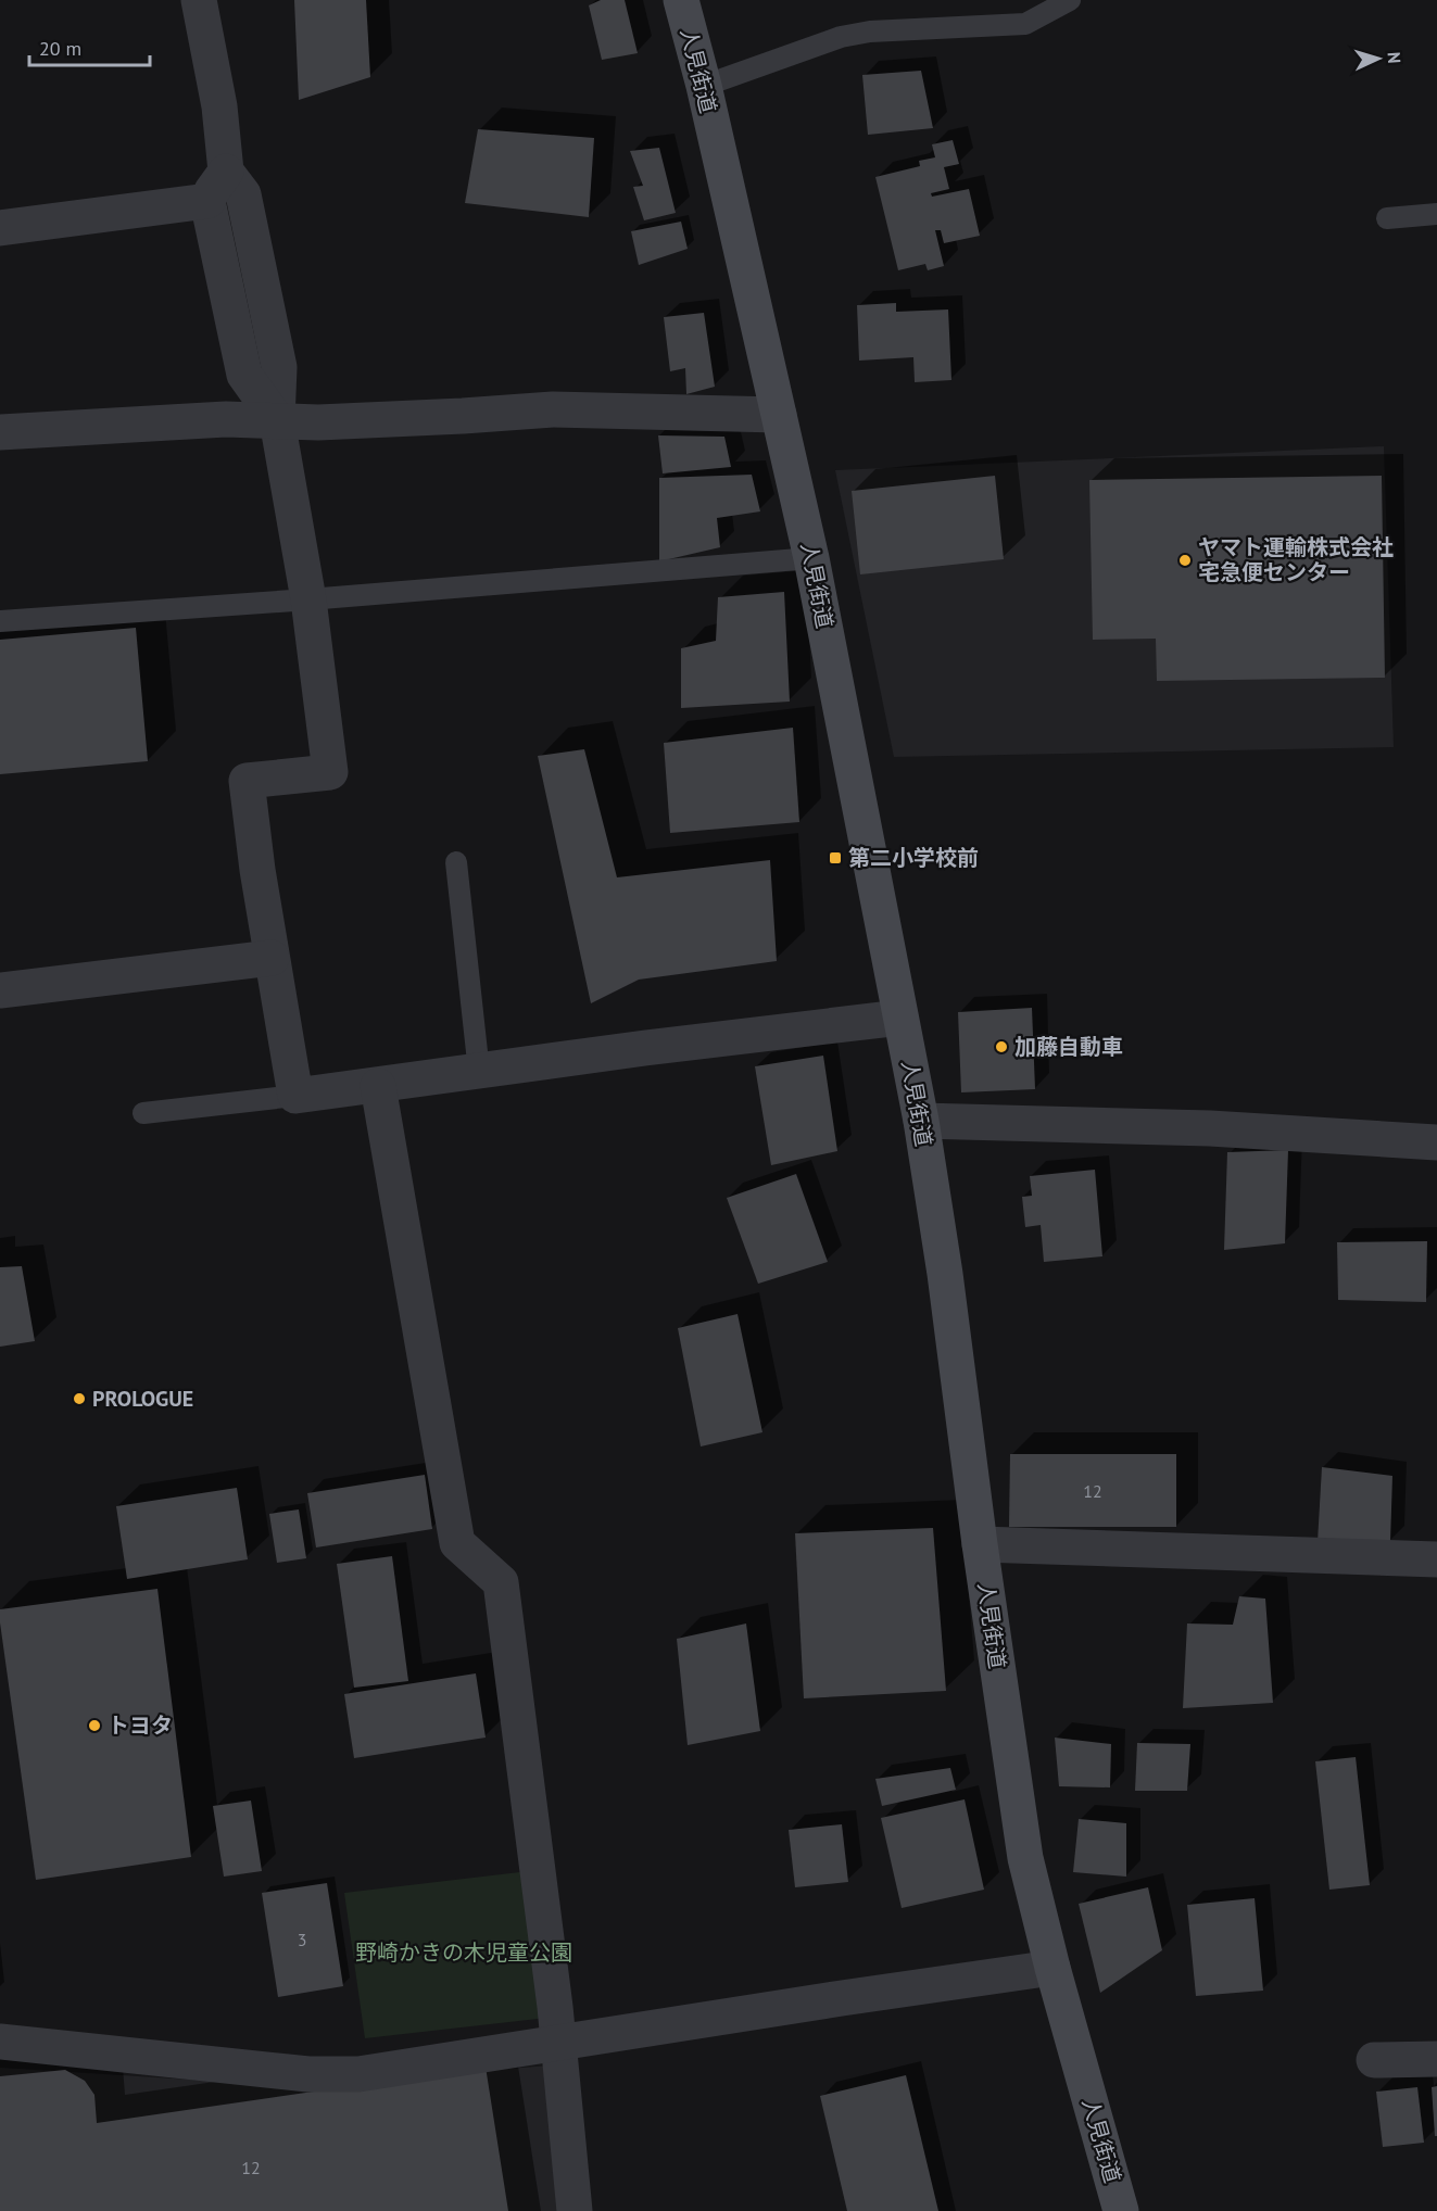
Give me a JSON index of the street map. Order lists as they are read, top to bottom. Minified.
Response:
{"streets":{"main road":["人見街道"]},"parks":["野崎かきの木児童公園"],"places":{"other":["ヤマト運輸株式会社 宅急便センター","加藤自動車","PROLOGUE","トヨタ"],"transit":["第二小学校前"]},"house_numbers":["12","3","12"],"scale_bar":"20 m","north":"right"}
